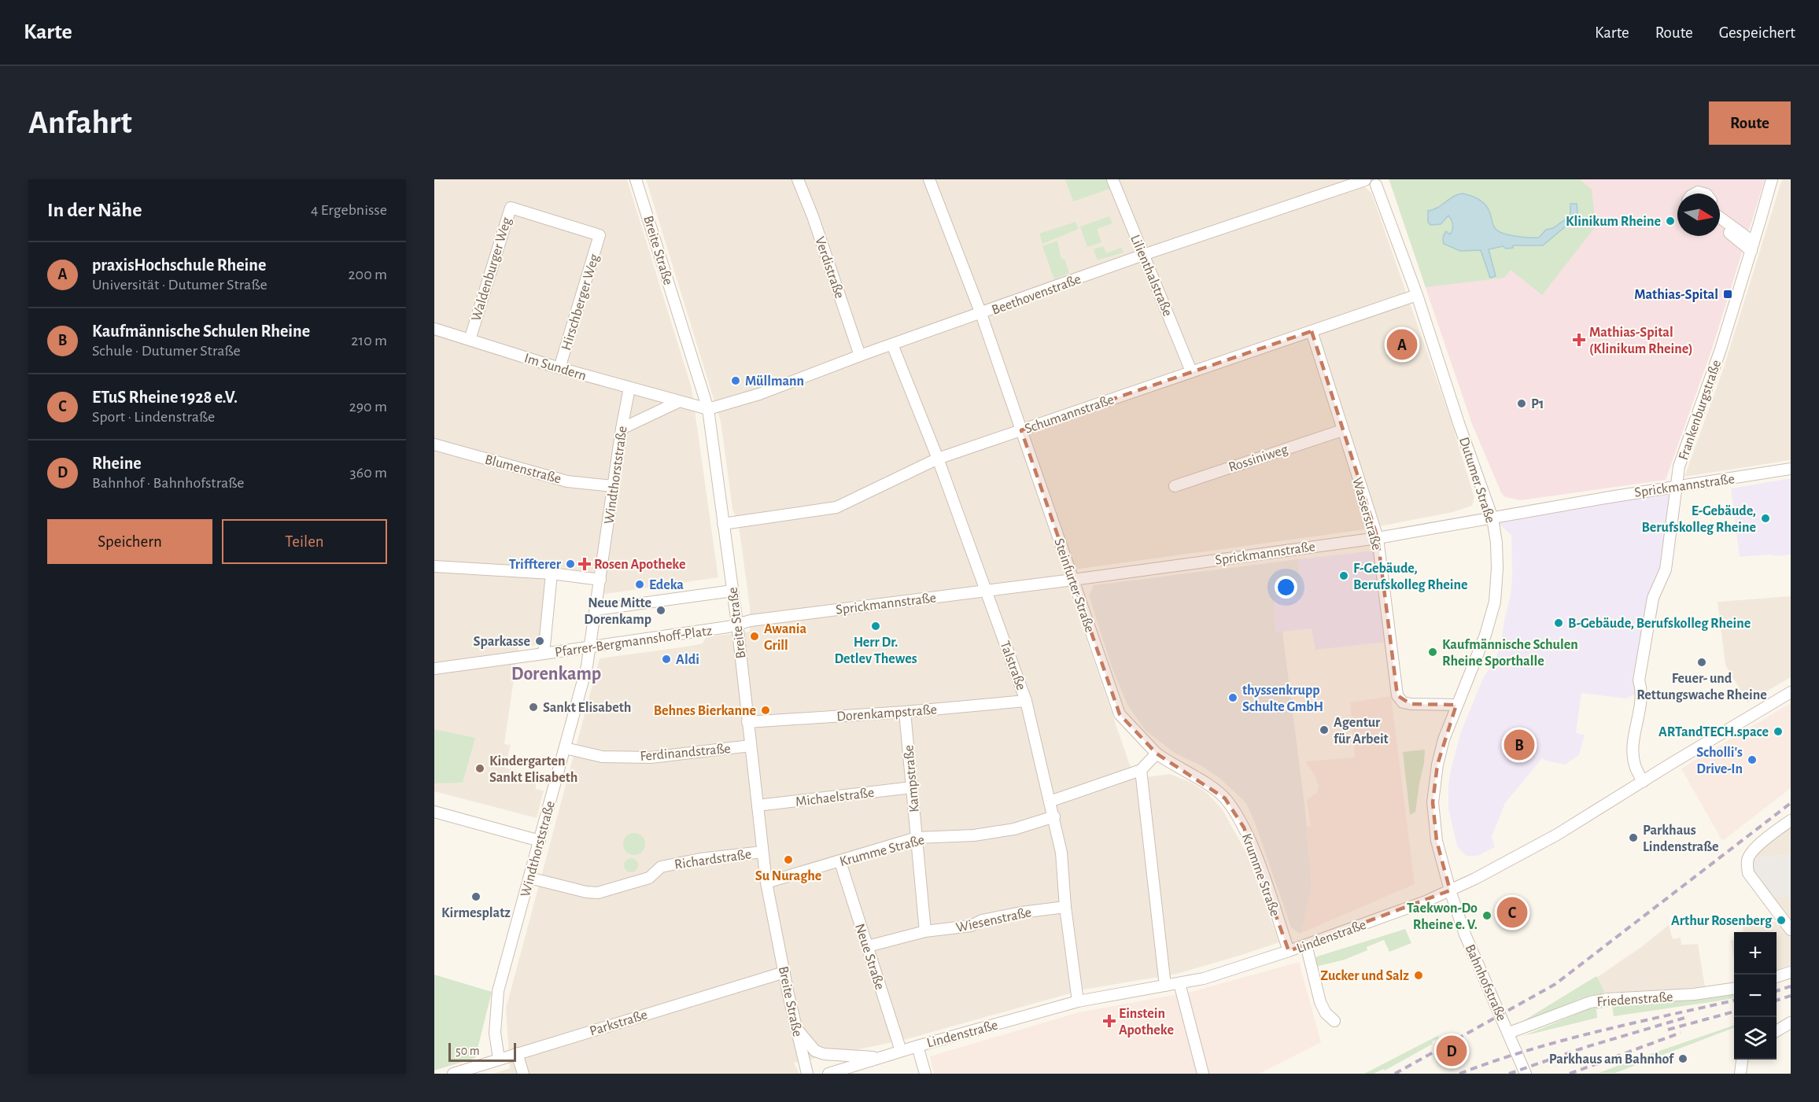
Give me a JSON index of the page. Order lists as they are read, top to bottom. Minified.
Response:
{"streets":{"street":["Breite Straße","Verdistraße","Waldenburger Weg","Lilienthalstraße","Beethovenstraße","Hirschberger Weg","Im Sundern","Frankenburgstraße","Schumannstraße","Rossiniweg","Blumenstraße","Windthorststraße","Dutumer Straße","Sprickmannstraße","Wasserstraße","Steinfurter Straße","Pfarrer-Bergmannshoff-Platz","Talstraße","Dorenkampstraße","Ferdinandstraße","Kampstraße","Michaelstraße","Krumme Straße","Richardstraße","Wiesenstraße","Lindenstraße","Neue Straße","Bahnhofstraße","Friedenstraße","Parkstraße"]},"crossings":[["Breite Straße","Beethovenstraße"],["Breite Straße","Im Sundern"],["Breite Straße","Schumannstraße"],["Breite Straße","Sprickmannstraße"],["Breite Straße","Pfarrer-Bergmannshoff-Platz"],["Breite Straße","Dorenkampstraße"],["Breite Straße","Ferdinandstraße"],["Breite Straße","Michaelstraße"],["Breite Straße","Krumme Straße"],["Breite Straße","Richardstraße"],["Breite Straße","Parkstraße"],["Verdistraße","Beethovenstraße"],["Waldenburger Weg","Hirschberger Weg"],["Waldenburger Weg","Im Sundern"],["Lilienthalstraße","Beethovenstraße"],["Lilienthalstraße","Schumannstraße"],["Beethovenstraße","Im Sundern"],["Beethovenstraße","Steinfurter Straße"],["Beethovenstraße","Talstraße"],["Hirschberger Weg","Im Sundern"],["Im Sundern","Windthorststraße"],["Frankenburgstraße","Sprickmannstraße"],["Frankenburgstraße","Lindenstraße"],["Schumannstraße","Dutumer Straße"],["Schumannstraße","Wasserstraße"],["Schumannstraße","Steinfurter Straße"],["Schumannstraße","Talstraße"],["Rossiniweg","Wasserstraße"],["Blumenstraße","Windthorststraße"],["Windthorststraße","Pfarrer-Bergmannshoff-Platz"],["Windthorststraße","Ferdinandstraße"],["Windthorststraße","Richardstraße"],["Windthorststraße","Parkstraße"],["Dutumer Straße","Sprickmannstraße"],["Dutumer Straße","Wasserstraße"],["Dutumer Straße","Lindenstraße"],["Dutumer Straße","Bahnhofstraße"],["Sprickmannstraße","Wasserstraße"],["Sprickmannstraße","Steinfurter Straße"],["Sprickmannstraße","Pfarrer-Bergmannshoff-Platz"],["Sprickmannstraße","Talstraße"],["Steinfurter Straße","Krumme Straße"],["Talstraße","Dorenkampstraße"],["Talstraße","Krumme Straße"],["Talstraße","Wiesenstraße"],["Talstraße","Lindenstraße"],["Dorenkampstraße","Kampstraße"],["Kampstraße","Michaelstraße"],["Kampstraße","Krumme Straße"],["Kampstraße","Wiesenstraße"],["Krumme Straße","Lindenstraße"],["Krumme Straße","Neue Straße"],["Wiesenstraße","Neue Straße"],["Lindenstraße","Neue Straße"],["Lindenstraße","Bahnhofstraße"],["Bahnhofstraße","Friedenstraße"]],"districts":["Dorenkamp"],"places":{"other":["Klinikum Rheine","Müllmann","P1","E-Gebäude, Berufskolleg Rheine","Triffterer","F-Gebäude, Berufskolleg Rheine","Edeka","Neue Mitte Dorenkamp","B-Gebäude, Berufskolleg Rheine","Herr Dr. Detlev Thewes","Awania Grill","Sparkasse","Kaufmännische Schulen Rheine Sporthalle","Aldi","Feuer- und Rettungswache Rheine","thyssenkrupp Schulte GmbH","Sankt Elisabeth","Behnes Bierkanne","Agentur für Arbeit","ARTandTECH.space","Scholli's Drive-In","Kindergarten Sankt Elisabeth","Parkhaus Lindenstraße","Su Nuraghe","Kirmesplatz","Taekwon-Do Rheine e. V.","Arthur Rosenberg","Zucker und Salz","Parkhaus am Bahnhof"],"transit":["Mathias-Spital"],"health":["Mathias-Spital (Klinikum Rheine)","Rosen Apotheke","Einstein Apotheke"]},"scale_bar":"50 m","north":"right","page":{"header":"Karte","nav":["Karte","Route","Gespeichert"],"buttons":["Route",["Speichern","Teilen"]],"title":"Anfahrt","heading":["In der Nähe","4 Ergebnisse"],"list":[{"mark":"A","name":"praxisHochschule Rheine","note":"Universität · Dutumer Straße","value":"200 m"},{"mark":"B","name":"Kaufmännische Schulen Rheine","note":"Schule · Dutumer Straße","value":"210 m"},{"mark":"C","name":"ETuS Rheine 1928 e.V.","note":"Sport · Lindenstraße","value":"290 m"},{"mark":"D","name":"Rheine","note":"Bahnhof · Bahnhofstraße","value":"360 m"}],"pins":["A","B","C","D"],"map_buttons":["+","−"],"scale":"50 m"}}
